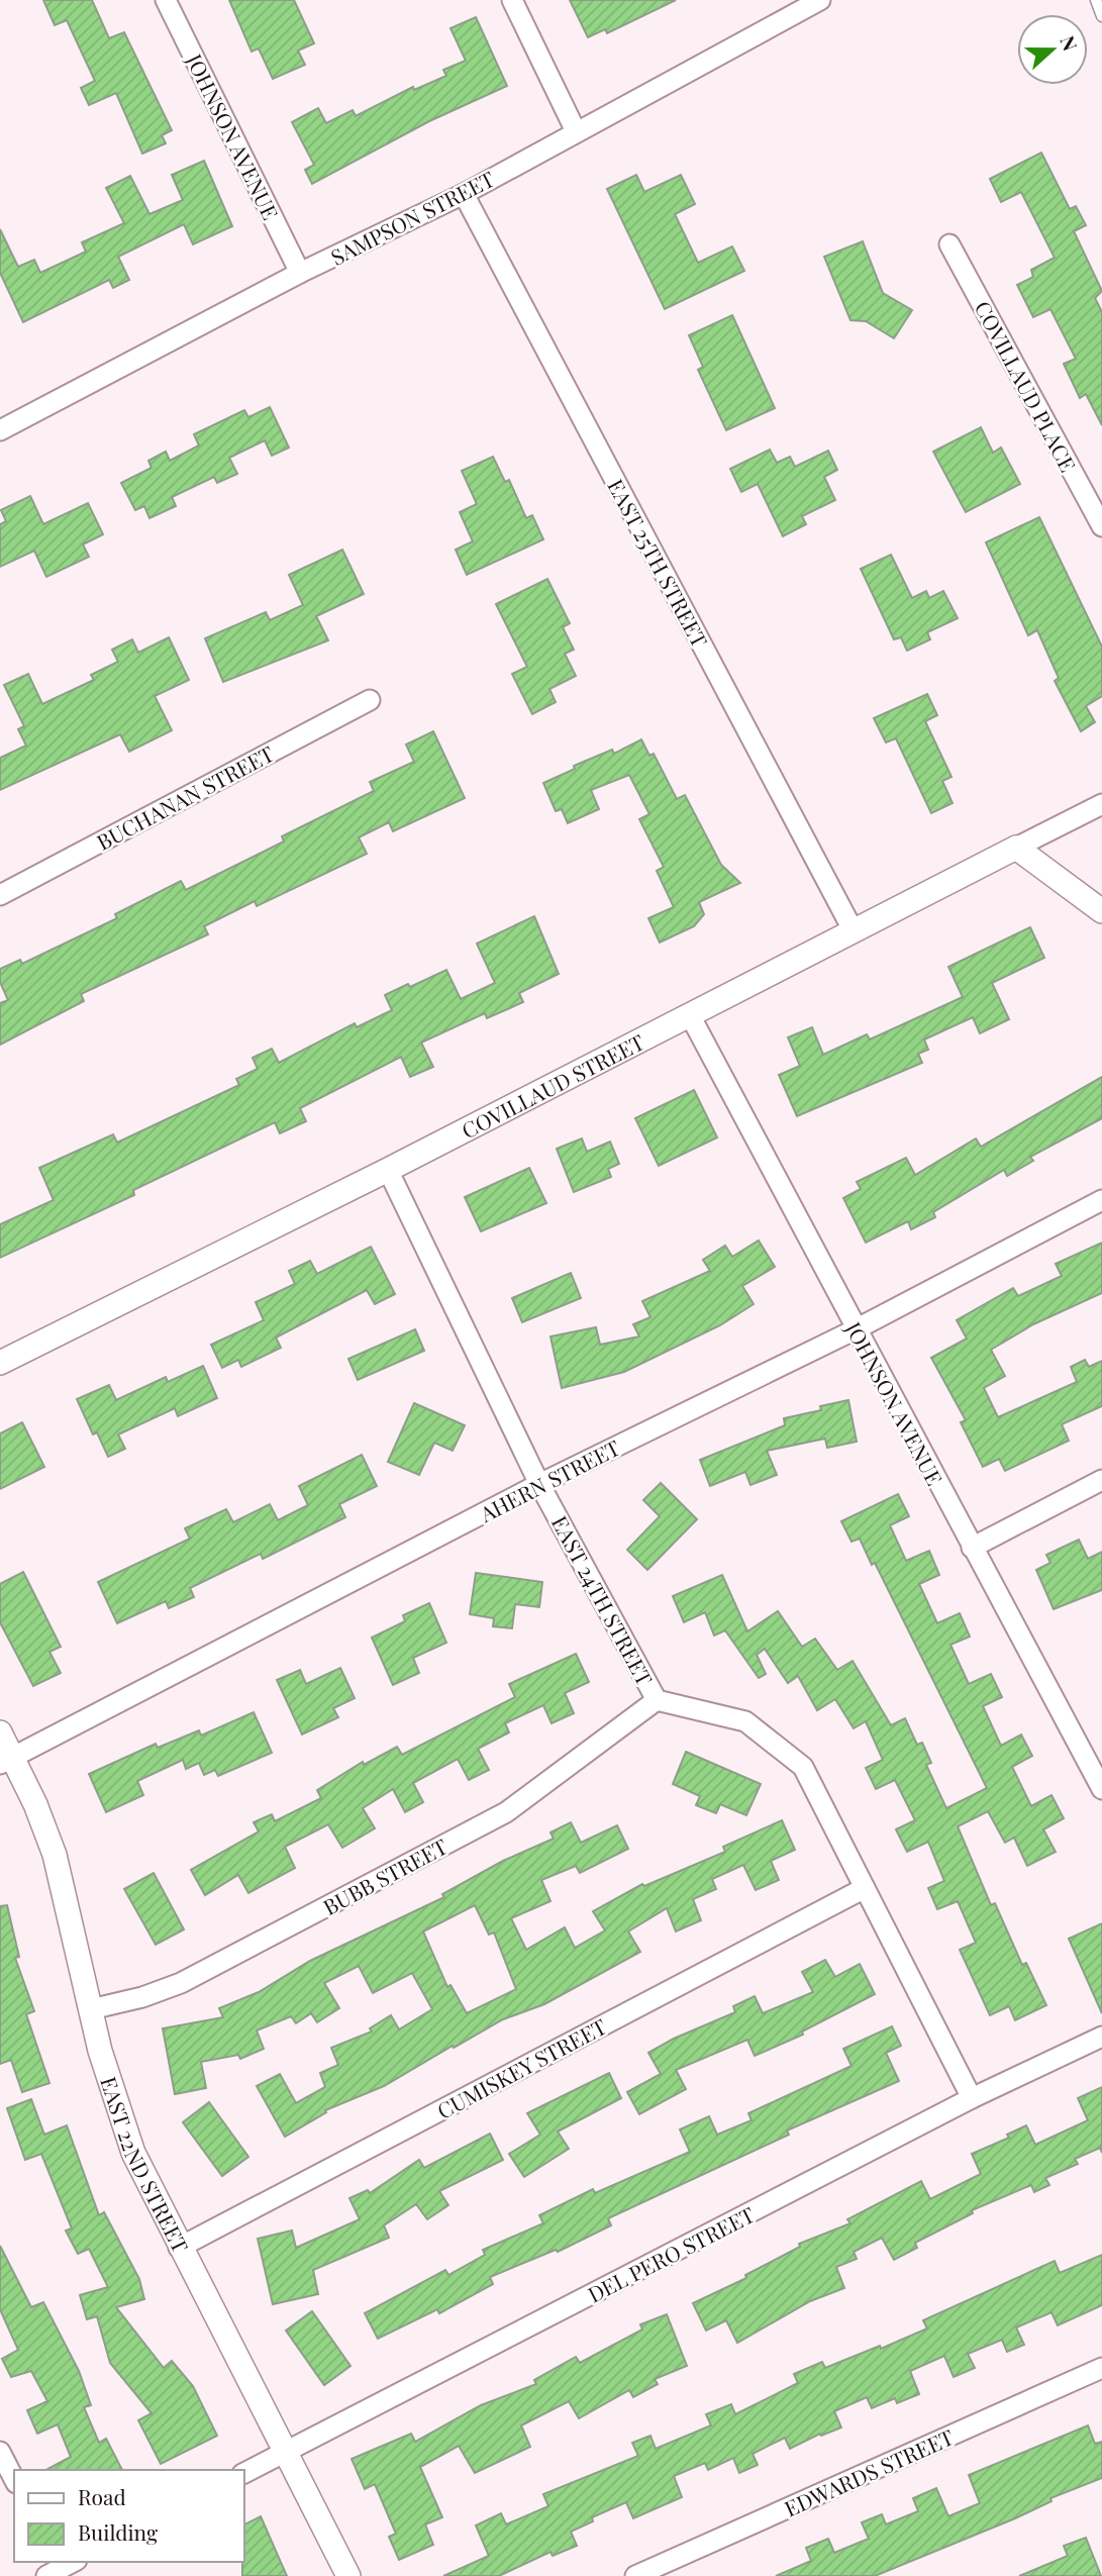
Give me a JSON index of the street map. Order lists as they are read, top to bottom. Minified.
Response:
{"streets":{"street":["JOHNSON AVENUE","SAMPSON STREET","COVILLAUD PLACE","EAST 25TH STREET","BUCHANAN STREET","COVILLAUD STREET","AHERN STREET","EAST 24TH STREET","BUBB STREET","CUMISKEY STREET","EAST 22ND STREET","DEL PERO STREET","EDWARDS STREET"]},"crossings":[["JOHNSON AVENUE","SAMPSON STREET"],["JOHNSON AVENUE","COVILLAUD STREET"],["JOHNSON AVENUE","AHERN STREET"],["SAMPSON STREET","EAST 25TH STREET"],["EAST 25TH STREET","COVILLAUD STREET"],["COVILLAUD STREET","EAST 24TH STREET"],["AHERN STREET","EAST 24TH STREET"],["AHERN STREET","EAST 22ND STREET"],["EAST 24TH STREET","BUBB STREET"],["EAST 24TH STREET","CUMISKEY STREET"],["EAST 24TH STREET","DEL PERO STREET"],["BUBB STREET","EAST 22ND STREET"],["CUMISKEY STREET","EAST 22ND STREET"],["EAST 22ND STREET","DEL PERO STREET"]],"legend":["Road","Building"],"north":"right"}
